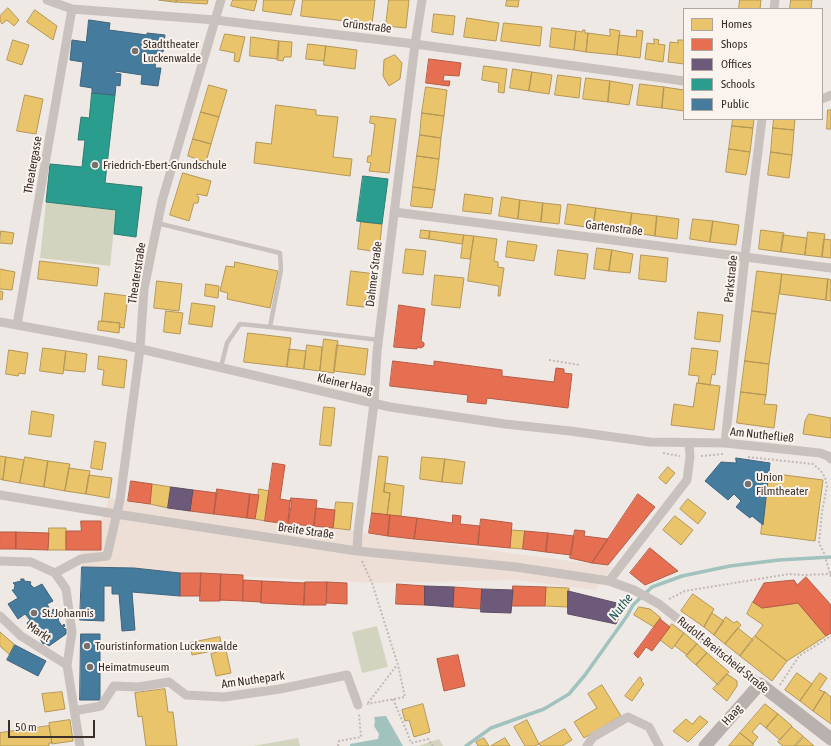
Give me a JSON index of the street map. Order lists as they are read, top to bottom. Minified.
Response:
{"streets":{"main road":["Rudolf-Breitscheid-Straße","Haag"],"street":["Grünstraße","Theatergasse","Gartenstraße","Theaterstraße","Dahmer Straße","Parkstraße","Kleiner Haag","Am Nuthefließ","Breite Straße","Markt","Am Nuthepark"]},"crossings":[["Grünstraße","Theatergasse"],["Grünstraße","Theaterstraße"],["Grünstraße","Dahmer Straße"],["Theatergasse","Kleiner Haag"],["Gartenstraße","Dahmer Straße"],["Gartenstraße","Parkstraße"],["Theaterstraße","Kleiner Haag"],["Theaterstraße","Breite Straße"],["Dahmer Straße","Kleiner Haag"],["Dahmer Straße","Breite Straße"],["Parkstraße","Am Nuthefließ"],["Kleiner Haag","Am Nuthefließ"],["Breite Straße","Rudolf-Breitscheid-Straße"],["Rudolf-Breitscheid-Straße","Haag"]],"water":["Nuthe"],"places":["Stadttheater Luckenwalde","Friedrich-Ebert-Grundschule","Union Filmtheater","St. Johannis","Touristinformation Luckenwalde","Heimatmuseum"],"legend":["Homes","Shops","Offices","Schools","Public"],"scale_bar":"50 m"}
